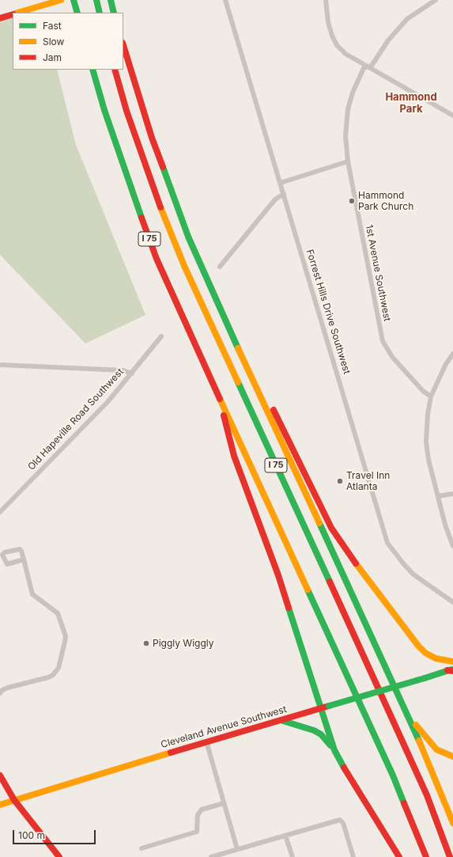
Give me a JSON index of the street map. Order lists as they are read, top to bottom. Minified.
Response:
{"streets":{"main road":["I 75","Cleveland Avenue Southwest"],"street":["1st Avenue Southwest","Forrest Hills Drive Southwest","Old Hapeville Road Southwest"]},"districts":["Hammond Park"],"places":["Hammond Park Church","Travel Inn Atlanta","Piggly Wiggly"],"legend":["Fast","Slow","Jam"],"scale_bar":"100 m"}
